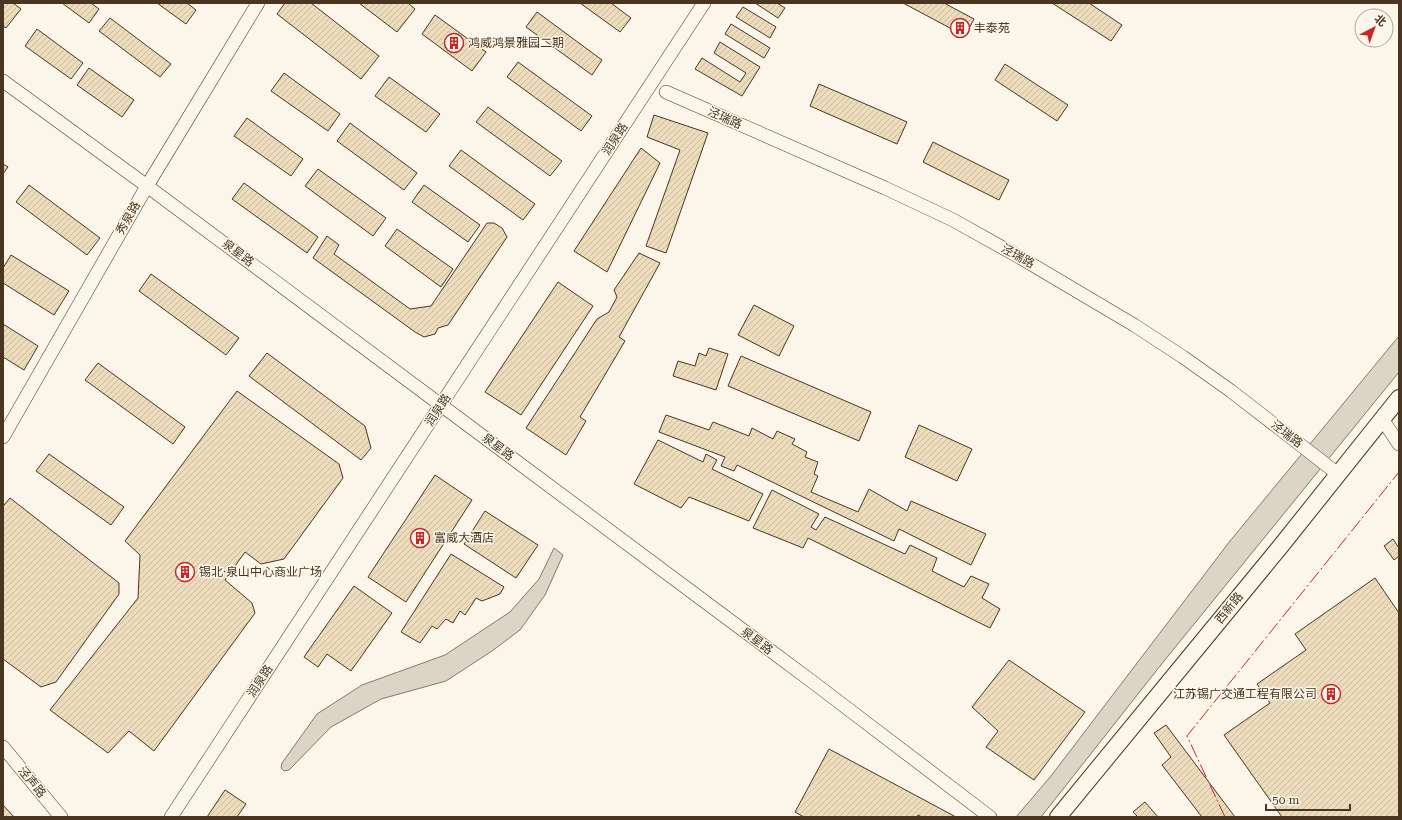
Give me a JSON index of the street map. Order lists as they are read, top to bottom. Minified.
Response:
{"streets":{"main road":["西新路"],"street":["泾瑞路","润泉路","秀泉路","泉星路","泾声路"]},"crossings":[["泾瑞路","西新路"],["润泉路","泉星路"],["秀泉路","泉星路"]],"places":{"building":["丰泰苑","鸿威鸿景雅园二期","富威大酒店","锡北·泉山中心商业广场","江苏锡广交通工程有限公司"]},"scale_bar":"50 m","north":"top right"}
